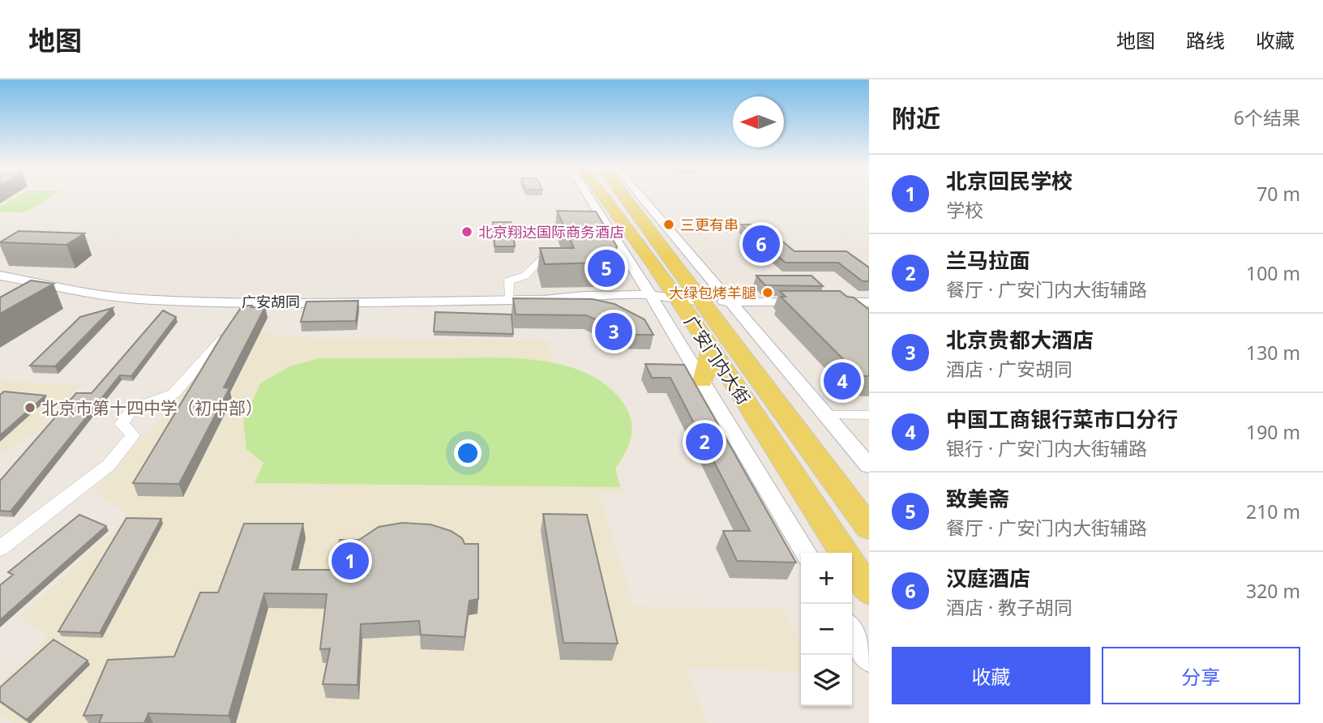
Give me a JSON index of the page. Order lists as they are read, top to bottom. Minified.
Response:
{"streets":{"main road":["广安门内大街"],"street":["广安胡同"]},"crossings":[["广安胡同","广安门内大街"]],"places":["三更有串","北京翔达国际商务酒店","大绿包烤羊腿","北京市第十四中学（初中部）"],"north":"left","page":{"header":"地图","nav":["地图","路线","收藏"],"heading":["附近","6个结果"],"list":[{"mark":"1","name":"北京回民学校","note":"学校","value":"70 m"},{"mark":"2","name":"兰马拉面","note":"餐厅 · 广安门内大街辅路","value":"100 m"},{"mark":"3","name":"北京贵都大酒店","note":"酒店 · 广安胡同","value":"130 m"},{"mark":"4","name":"中国工商银行菜市口分行","note":"银行 · 广安门内大街辅路","value":"190 m"},{"mark":"5","name":"致美斋","note":"餐厅 · 广安门内大街辅路","value":"210 m"},{"mark":"6","name":"汉庭酒店","note":"酒店 · 教子胡同","value":"320 m"}],"pins":["6","5","3","4","2","1"],"map_buttons":["+","−"],"buttons":["收藏","分享"]}}
